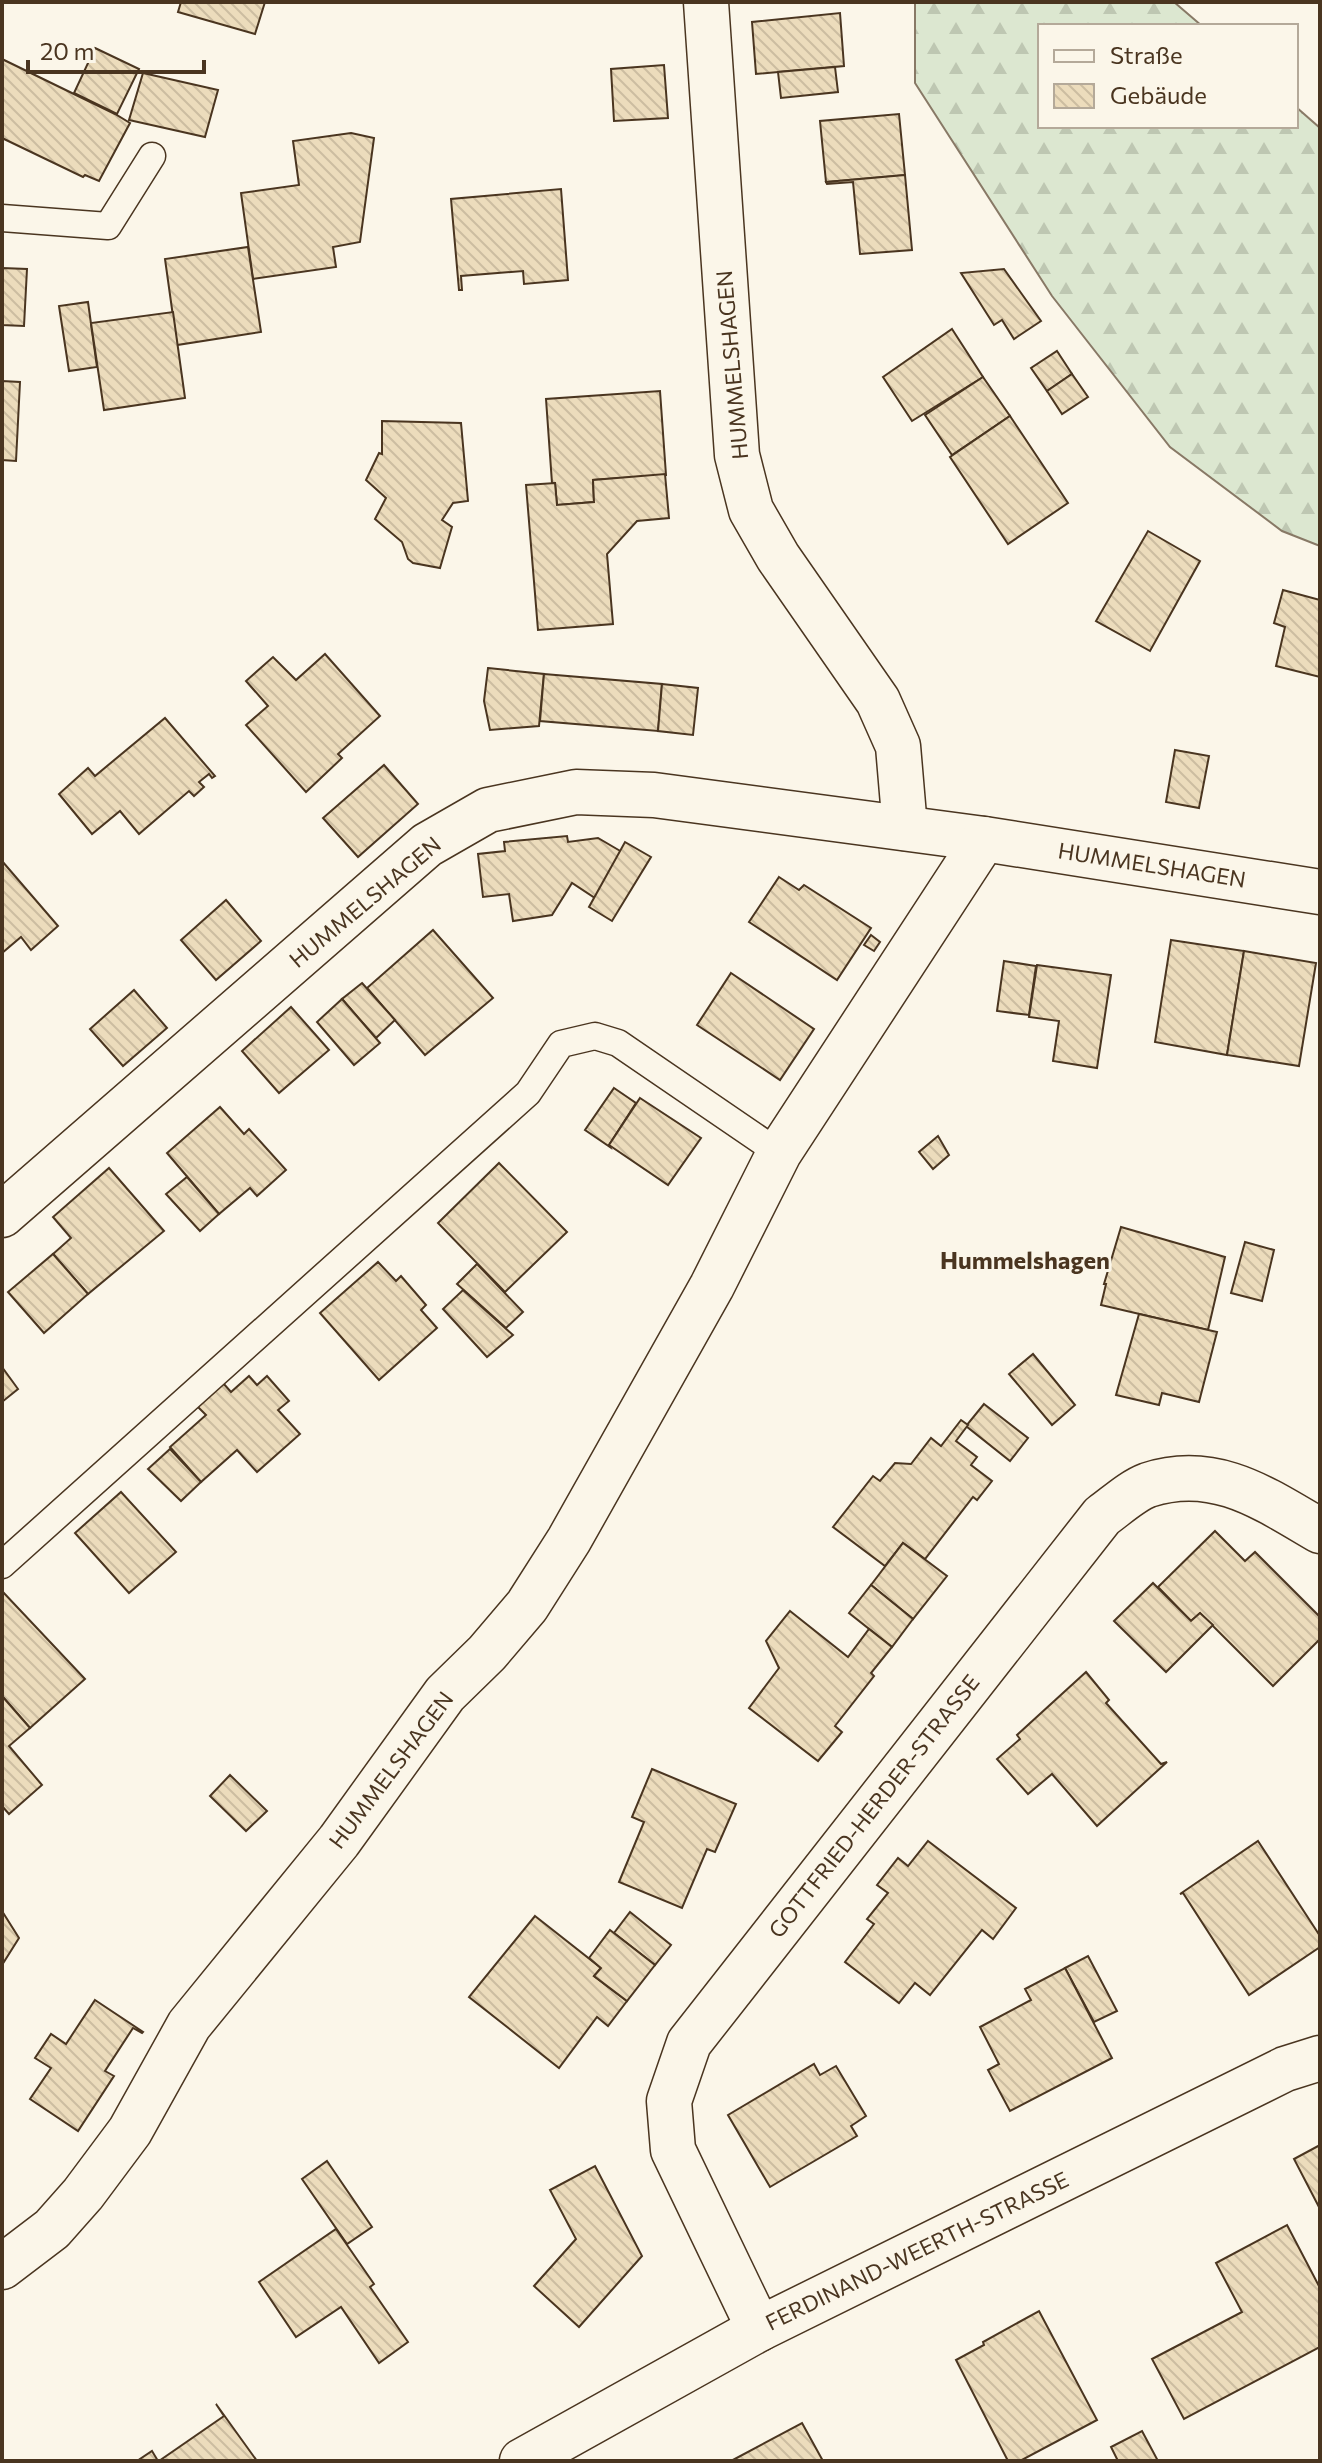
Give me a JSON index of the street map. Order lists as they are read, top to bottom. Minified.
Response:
{"streets":{"street":["HUMMELSHAGEN","GOTTFRIED-HERDER-STRASSE","FERDINAND-WEERTH-STRASSE"]},"crossings":[["GOTTFRIED-HERDER-STRASSE","FERDINAND-WEERTH-STRASSE"]],"districts":["Hummelshagen"],"legend":["Straße","Gebäude"],"scale_bar":"20 m"}
